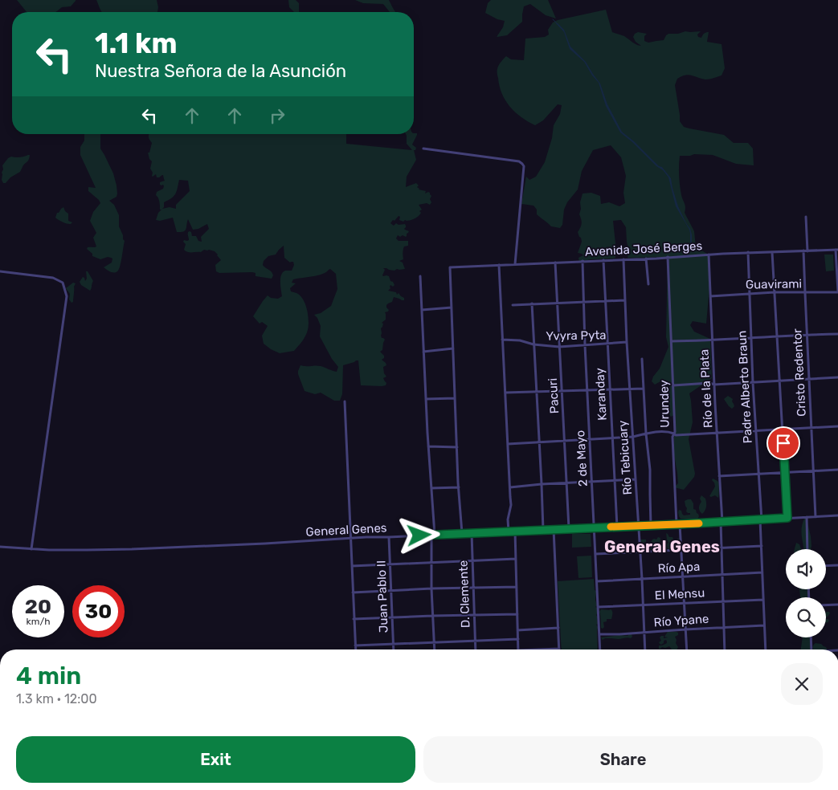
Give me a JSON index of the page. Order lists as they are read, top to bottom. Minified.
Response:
{"streets":{"street":["Avenida José Berges","Guavirami","Yvyra Pyta","Cristo Redentor","Padre Alberto Braun","Río de la Plata","Karanday","Pacuri","Urundey","Río Tebicuary","2 de Mayo","General Genes","Río Apa","D. Clemente","El Mensu","Juan Pablo II","Río Ypane"]},"crossings":[["Avenida José Berges","Cristo Redentor"],["Avenida José Berges","Padre Alberto Braun"],["Avenida José Berges","Río de la Plata"],["Avenida José Berges","Karanday"],["Avenida José Berges","Pacuri"],["Avenida José Berges","Urundey"],["Avenida José Berges","Río Tebicuary"],["Avenida José Berges","2 de Mayo"],["Guavirami","Cristo Redentor"],["Guavirami","Padre Alberto Braun"],["Guavirami","Río de la Plata"],["Yvyra Pyta","Karanday"],["Yvyra Pyta","Pacuri"],["Yvyra Pyta","Río Tebicuary"],["Yvyra Pyta","2 de Mayo"],["Cristo Redentor","Urundey"],["Cristo Redentor","General Genes"],["Padre Alberto Braun","Urundey"],["Padre Alberto Braun","General Genes"],["Padre Alberto Braun","Río Apa"],["Padre Alberto Braun","El Mensu"],["Padre Alberto Braun","Río Ypane"],["Río de la Plata","Urundey"],["Río de la Plata","General Genes"],["Río de la Plata","Río Apa"],["Río de la Plata","El Mensu"],["Río de la Plata","Río Ypane"],["Karanday","Urundey"],["Karanday","General Genes"],["Pacuri","Urundey"],["Pacuri","General Genes"],["Urundey","Río Tebicuary"],["Urundey","2 de Mayo"],["Río Tebicuary","General Genes"],["Río Tebicuary","Río Apa"],["Río Tebicuary","El Mensu"],["Río Tebicuary","Río Ypane"],["2 de Mayo","General Genes"],["2 de Mayo","Río Apa"],["2 de Mayo","El Mensu"],["2 de Mayo","Río Ypane"],["General Genes","D. Clemente"],["General Genes","Juan Pablo II"]],"districts":["General Genes"],"page":{"turn":["1.1 km","Nuestra Señora de la Asunción"],"speed":"20 km/h","limit":"30","heading":["4 min","1.3 km · 12:00"],"buttons":["Exit","Share"]}}
